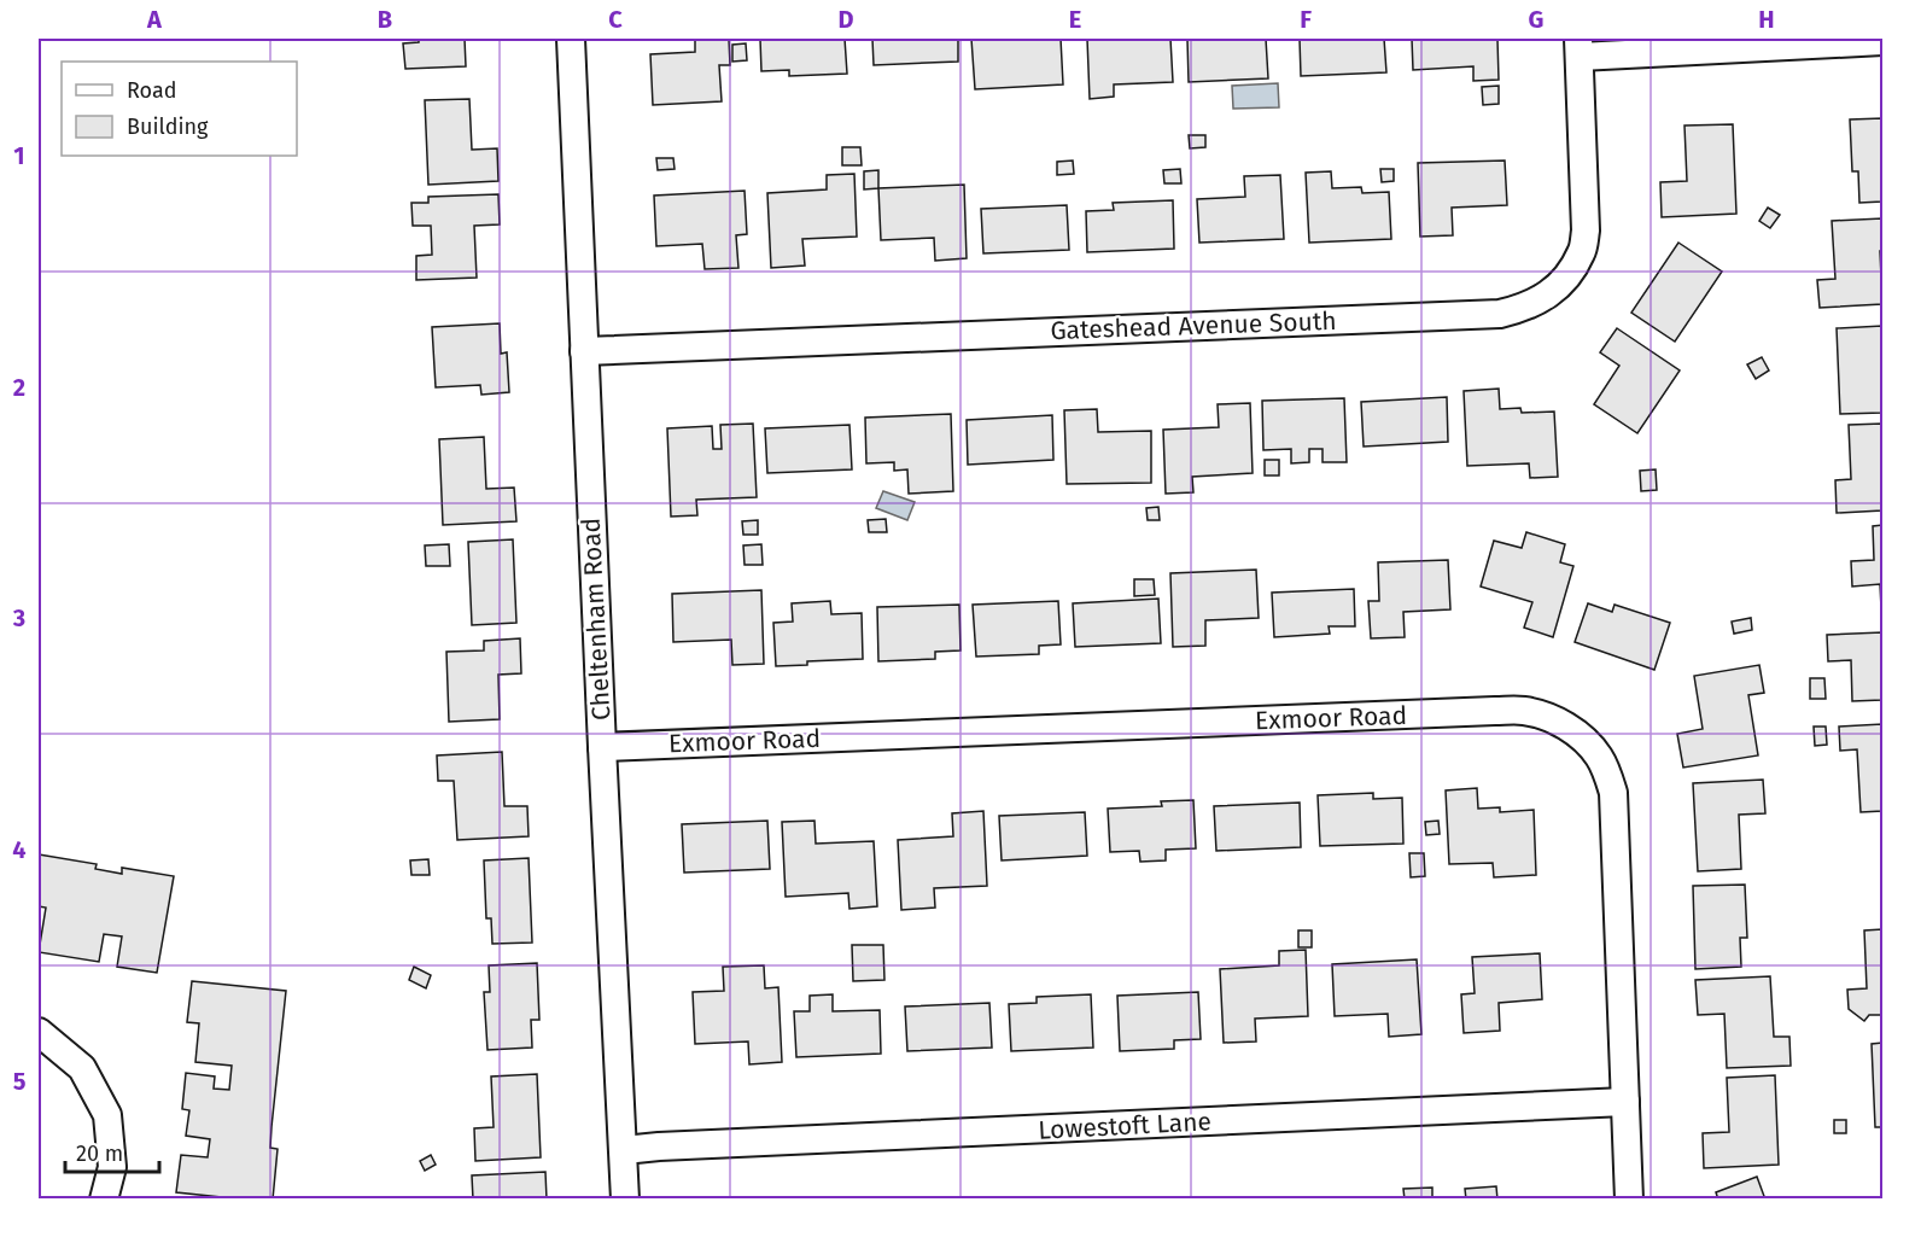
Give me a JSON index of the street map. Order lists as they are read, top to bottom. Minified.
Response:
{"streets":{"street":["Gateshead Avenue South","Cheltenham Road","Exmoor Road","Lowestoft Lane"]},"crossings":[["Gateshead Avenue South","Cheltenham Road"],["Cheltenham Road","Exmoor Road"],["Cheltenham Road","Lowestoft Lane"],["Exmoor Road","Lowestoft Lane"]],"legend":["Road","Building"],"scale_bar":"20 m","grid":{"columns":["A","B","C","D","E","F","G","H"],"rows":["1","2","3","4","5"]}}
